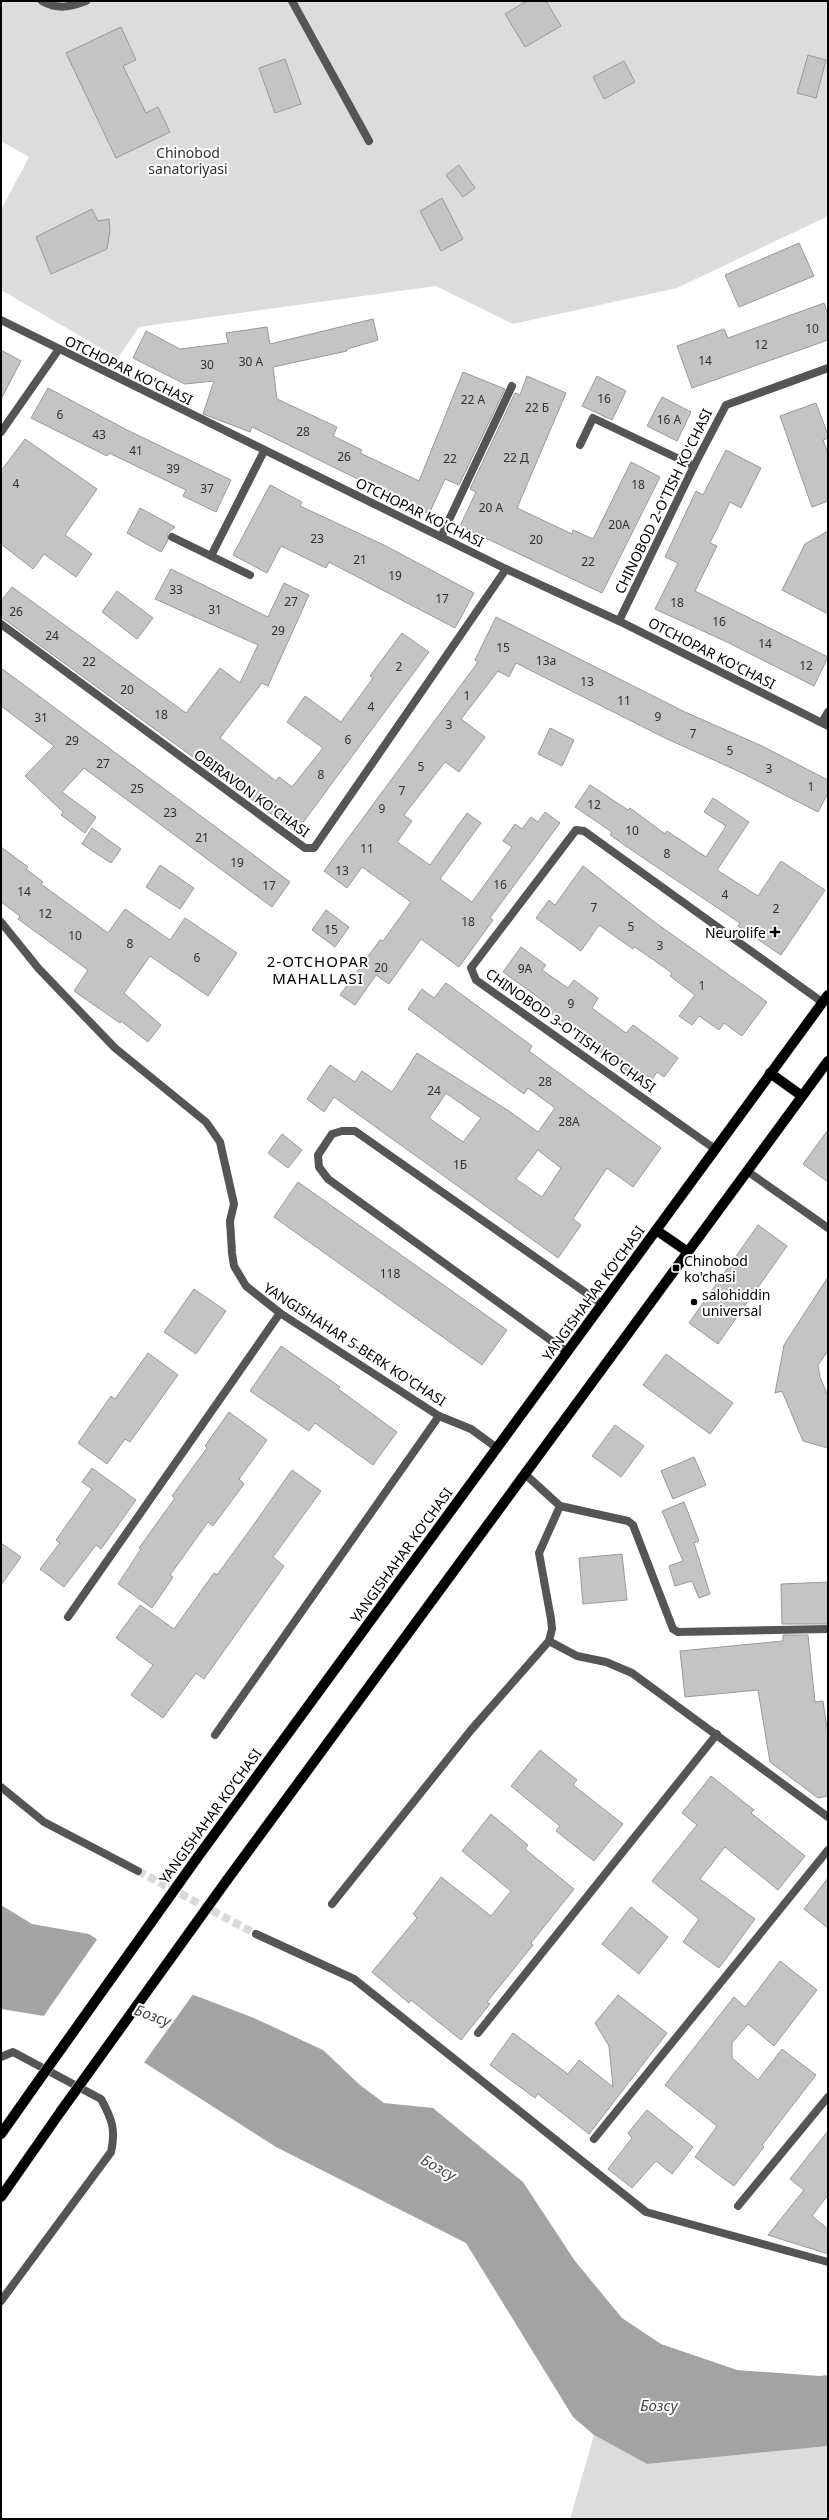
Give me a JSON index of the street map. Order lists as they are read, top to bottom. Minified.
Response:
{"streets":{"main road":["YANGISHAHAR KO‘CHASI"],"street":["OTCHOPAR KO'CHASI","CHINOBOD 2-O'TISH KO'CHASI","OBIRAVON KO'CHASI","CHINOBOD 3-O'TISH KO'CHASI","YANGISHAHAR 5-BERK KO'CHASI"]},"crossings":[["OTCHOPAR KO'CHASI","CHINOBOD 2-O'TISH KO'CHASI"],["OTCHOPAR KO'CHASI","OBIRAVON KO'CHASI"],["CHINOBOD 3-O'TISH KO'CHASI","YANGISHAHAR KO‘CHASI"],["YANGISHAHAR KO‘CHASI","YANGISHAHAR 5-BERK KO'CHASI"]],"districts":["2-OTCHOPAR MAHALLASI"],"water":["Бозсу"],"parks":["Chinobod sanatoriyasi"],"places":{"health":["Neurolife"],"transit":["Chinobod ko'chasi"],"other":["salohiddin universal"]},"house_numbers":["10","12","14","30 A","30","16","22 A","22 Б","6","16 A","28","43","41","26","22 Д","22","39","4","18","37","20 A","20A","23","20","21","22","19","33","17","27","18","31","26","16","29","24","14","15","13a","22","12","2","13","20","1","11","4","18","9","31","3","7","6","29","5","27","5","3","8","1","25","7","12","9","23","10","21","11","8","19","13","16","17","14","4","7","2","12","18","5","15","10","8","3","6","20","9A","1","9","28","24","28A","1Б","118"]}
